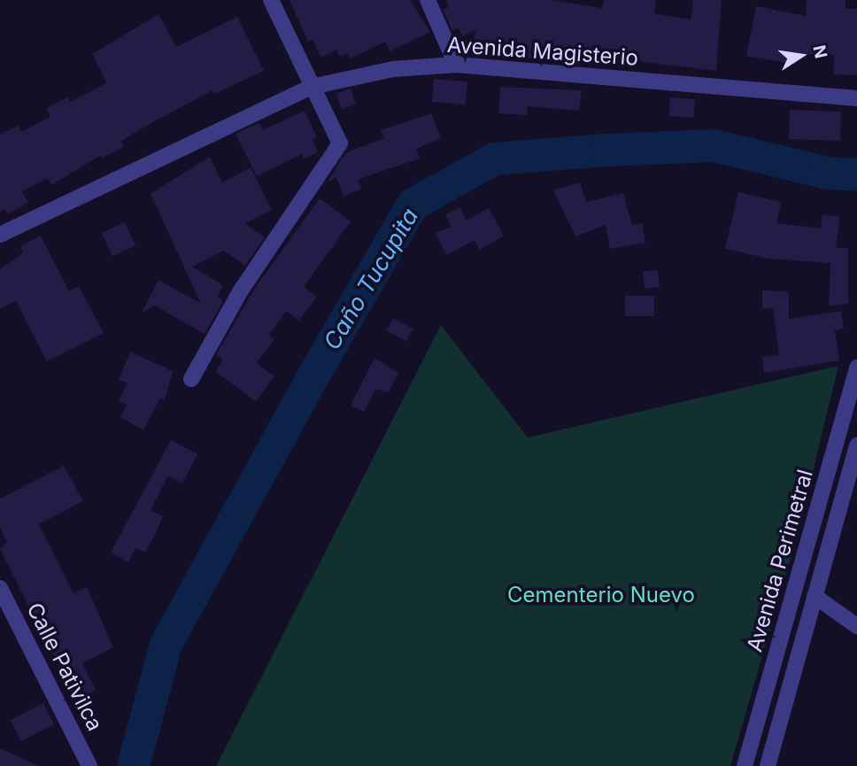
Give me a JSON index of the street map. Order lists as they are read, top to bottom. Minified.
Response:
{"streets":{"street":["Avenida Magisterio","Avenida Perimetral","Calle Pativilca"]},"water":["Caño Tucupita"],"parks":["Cementerio Nuevo"],"north":"right"}
